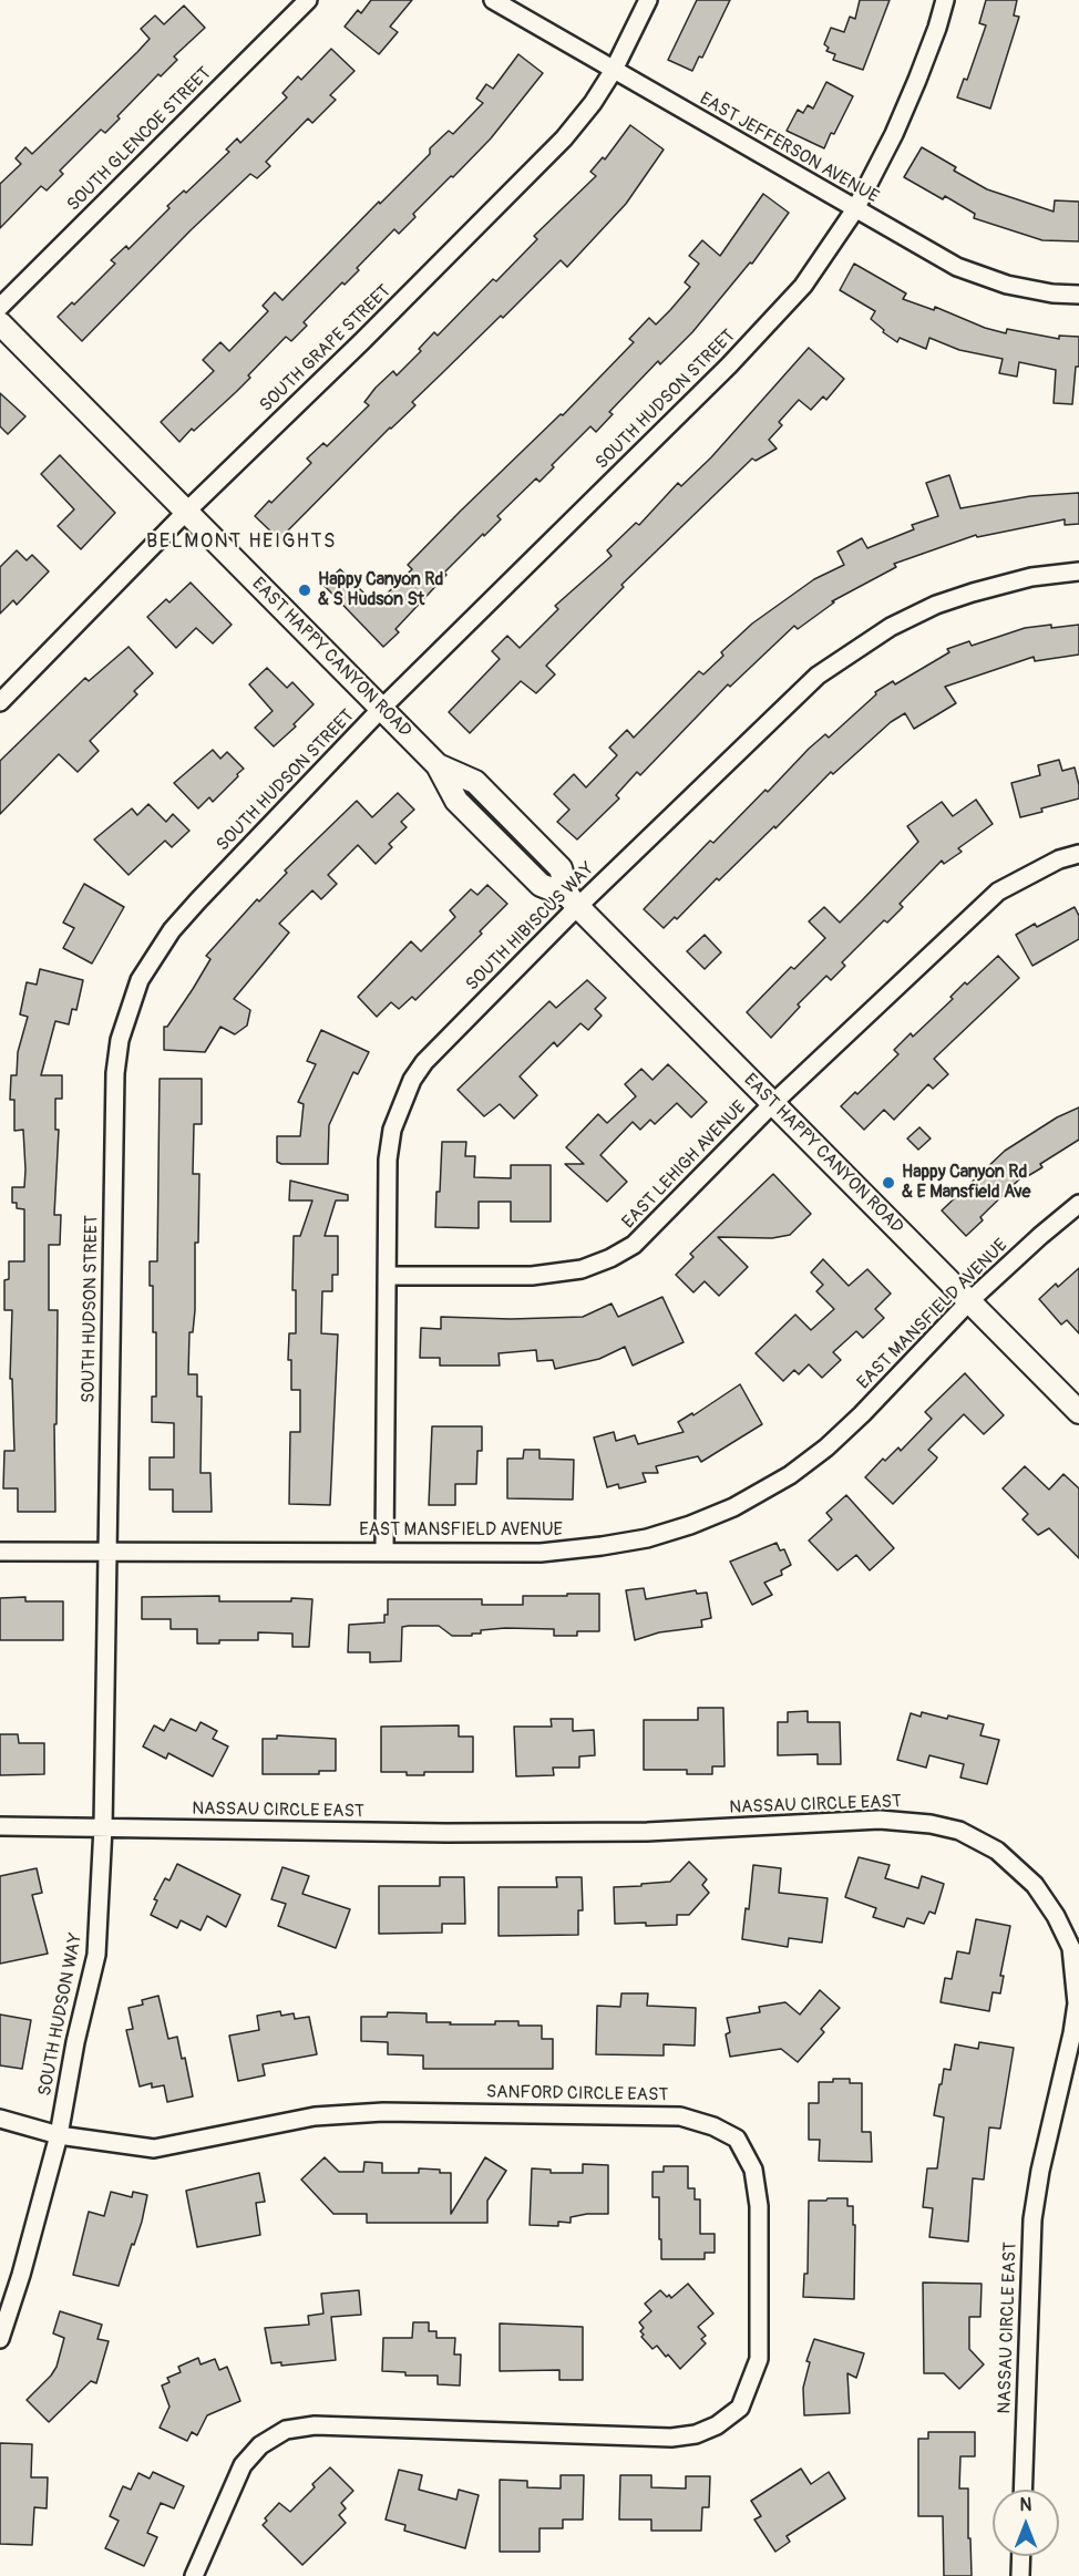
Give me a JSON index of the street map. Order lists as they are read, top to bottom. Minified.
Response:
{"streets":{"street":["SOUTH GLENCOE STREET","EAST JEFFERSON AVENUE","SOUTH GRAPE STREET","SOUTH HUDSON STREET","EAST HAPPY CANYON ROAD","SOUTH HIBISCUS WAY","EAST LEHIGH AVENUE","EAST MANSFIELD AVENUE","NASSAU CIRCLE EAST","SOUTH HUDSON WAY","SANFORD CIRCLE EAST"]},"crossings":[["EAST JEFFERSON AVENUE","SOUTH GRAPE STREET"],["EAST JEFFERSON AVENUE","SOUTH HUDSON STREET"],["SOUTH GRAPE STREET","EAST HAPPY CANYON ROAD"],["SOUTH HUDSON STREET","EAST HAPPY CANYON ROAD"],["SOUTH HUDSON STREET","EAST MANSFIELD AVENUE"],["SOUTH HUDSON STREET","SOUTH HUDSON WAY"],["EAST HAPPY CANYON ROAD","SOUTH HIBISCUS WAY"],["EAST HAPPY CANYON ROAD","EAST LEHIGH AVENUE"],["EAST HAPPY CANYON ROAD","EAST MANSFIELD AVENUE"],["SOUTH HIBISCUS WAY","EAST LEHIGH AVENUE"],["SOUTH HIBISCUS WAY","EAST MANSFIELD AVENUE"],["NASSAU CIRCLE EAST","SOUTH HUDSON WAY"],["SOUTH HUDSON WAY","SANFORD CIRCLE EAST"]],"districts":["BELMONT HEIGHTS"],"places":["Happy Canyon Rd & S Hudson St","Happy Canyon Rd & E Mansfield Ave"],"north":"top"}
